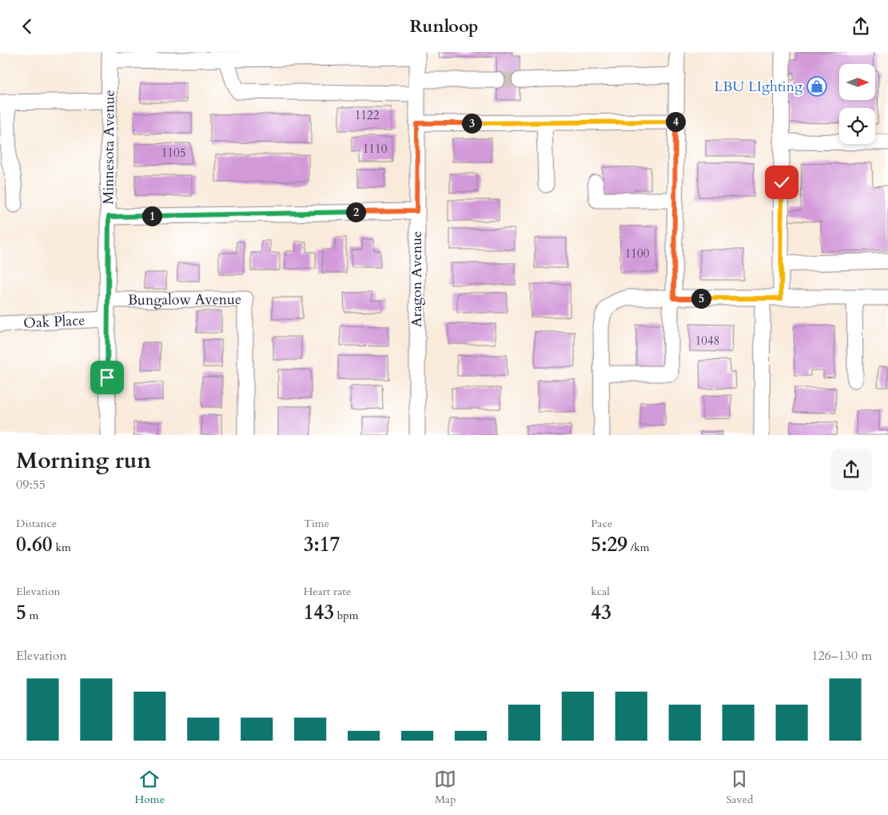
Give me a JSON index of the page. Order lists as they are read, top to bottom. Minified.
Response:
{"streets":{"street":["Minnesota Avenue","Aragon Avenue","Bungalow Avenue","Oak Place"]},"crossings":[["Minnesota Avenue","Bungalow Avenue"],["Minnesota Avenue","Oak Place"]],"places":{"shop":["LBU LIghting"]},"house_numbers":["1122","1110","1105","1100","1048"],"north":"right","page":{"header":"Runloop","pins":["4","3","2","1","5"],"heading":["Morning run","09:55"],"stats":[["Distance","0.60 km"],["Time","3:17"],["Pace","5:29 /km"],["Elevation","5 m"],["Heart rate","143 bpm"],["kcal","43"]],"chart":["Elevation","126–130 m"],"tabs":["Home","Map","Saved"]}}
